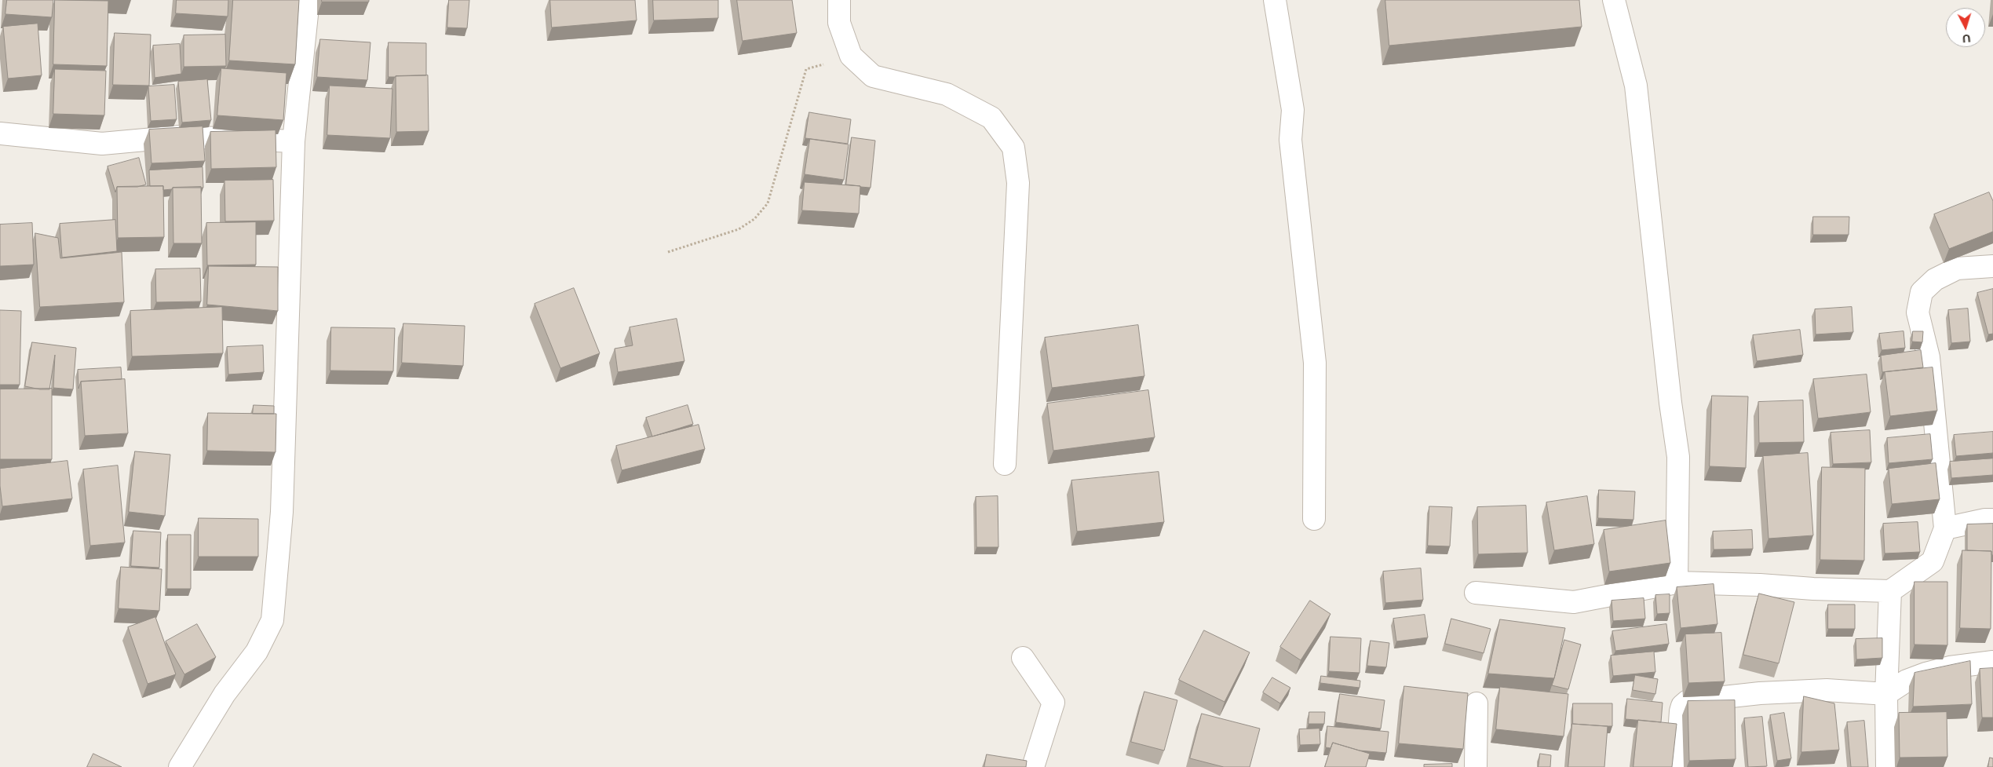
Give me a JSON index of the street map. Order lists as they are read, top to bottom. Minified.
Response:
{"north":"bottom"}
